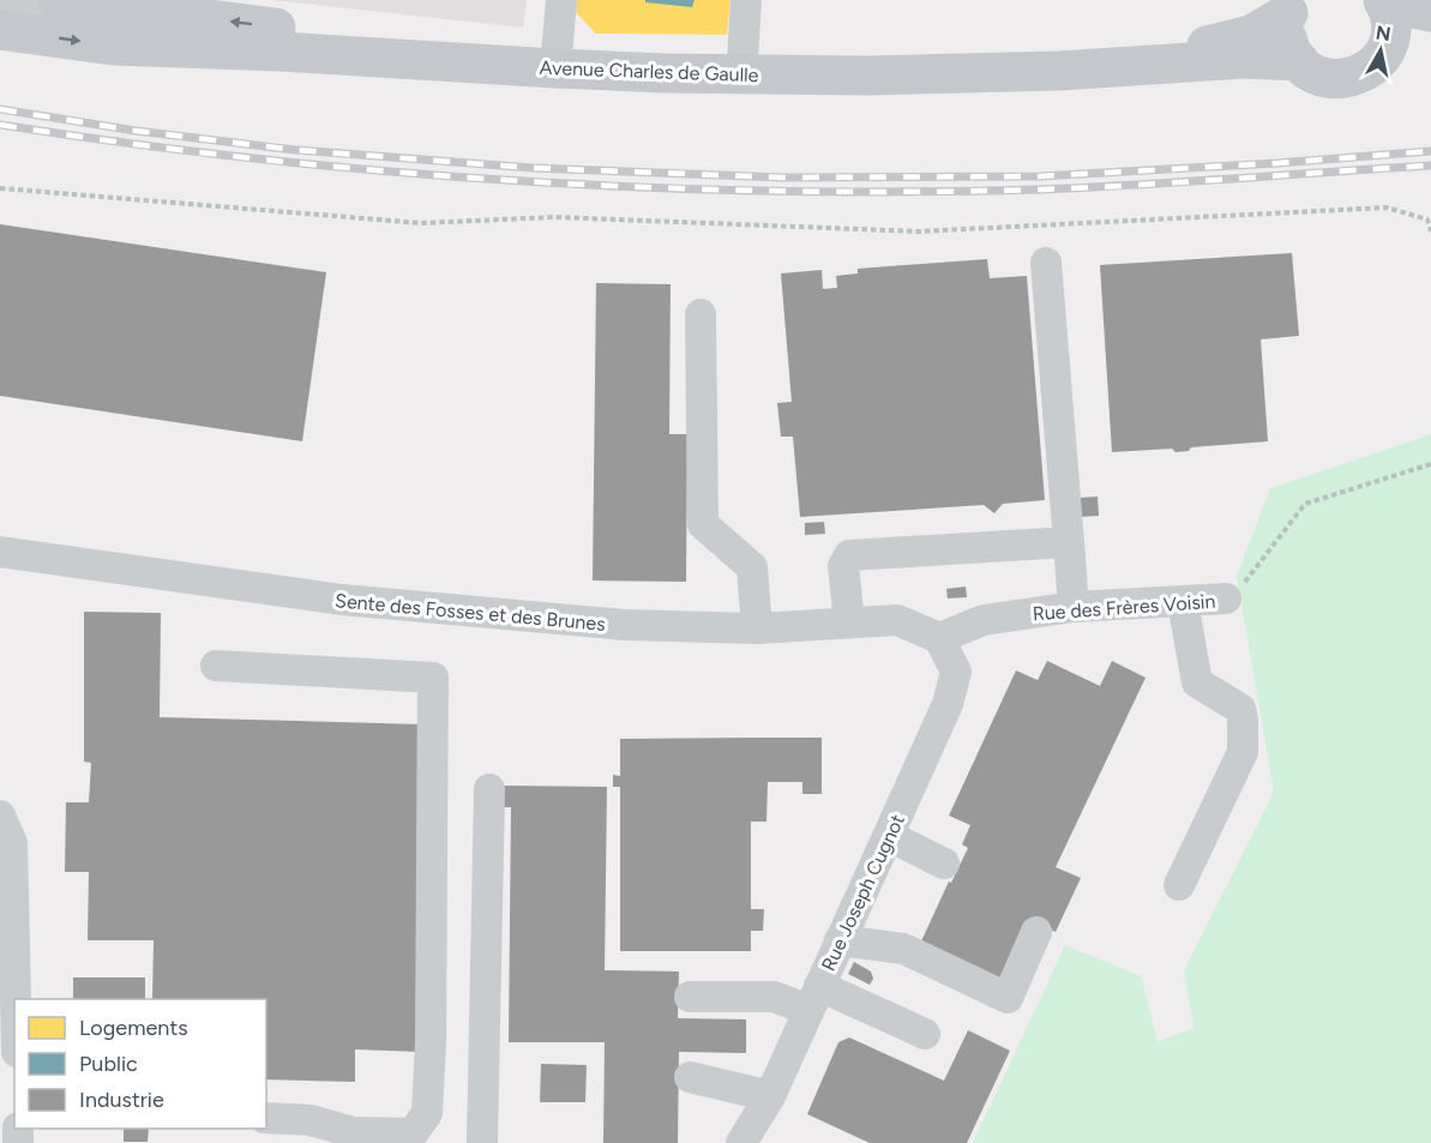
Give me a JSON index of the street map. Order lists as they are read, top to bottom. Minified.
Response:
{"streets":{"main road":["Avenue Charles de Gaulle"],"street":["Rue des Frères Voisin","Sente des Fosses et des Brunes","Rue Joseph Cugnot"]},"crossings":[["Rue des Frères Voisin","Sente des Fosses et des Brunes"],["Rue des Frères Voisin","Rue Joseph Cugnot"],["Sente des Fosses et des Brunes","Rue Joseph Cugnot"]],"legend":["Logements","Public","Industrie"],"north":"top"}
